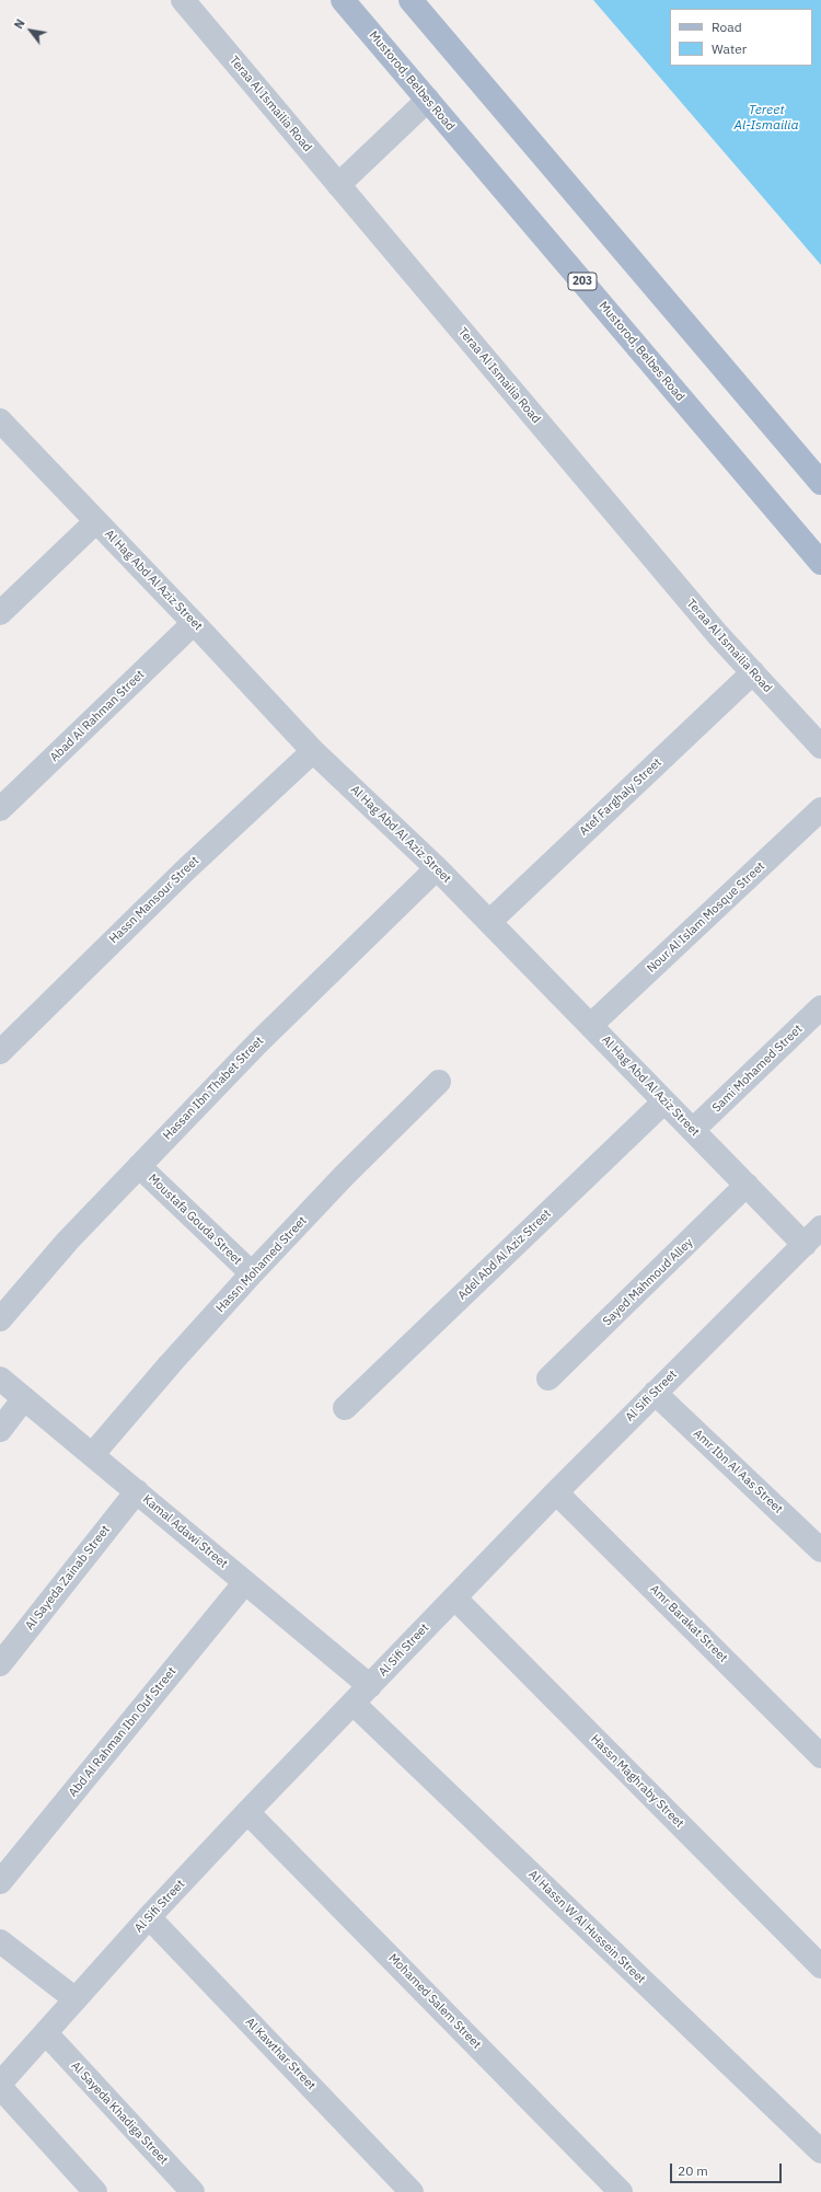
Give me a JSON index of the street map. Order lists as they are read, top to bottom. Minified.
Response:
{"streets":{"main road":["Mustorod, Belbes Road","203"],"street":["Teraa Al Ismailia Road","Al Hag Abd Al Aziz Street","Abad Al Rahman Street","Atef Farghaly Street","Hassn Mansour Street","Nour Al Islam Mosque Street","Sami Mohamed Street","Hassan Ibn Thabet Street","Moustafa Gouda Street","Adel Abd Al Aziz Street","Hassn Mohamed Street","Sayed Mahmoud Alley","Al Sifi Street","Amr Ibn Al Aas Street","Kamal Adawi Street","Al Sayeda Zainab Street","Amr Barakat Street","Abd Al Rahman Ibn Ouf Street","Hassn Maghraby Street","Al Hassn W Al Hussein Street","Mohamed Salem Street","Al Kawthar Street","Al Sayeda Khadiga Street"]},"crossings":[["Teraa Al Ismailia Road","Atef Farghaly Street"],["Al Hag Abd Al Aziz Street","Abad Al Rahman Street"],["Al Hag Abd Al Aziz Street","Atef Farghaly Street"],["Al Hag Abd Al Aziz Street","Hassn Mansour Street"],["Al Hag Abd Al Aziz Street","Nour Al Islam Mosque Street"],["Al Hag Abd Al Aziz Street","Sami Mohamed Street"],["Al Hag Abd Al Aziz Street","Hassan Ibn Thabet Street"],["Al Hag Abd Al Aziz Street","Adel Abd Al Aziz Street"],["Al Hag Abd Al Aziz Street","Sayed Mahmoud Alley"],["Al Hag Abd Al Aziz Street","Al Sifi Street"],["Hassan Ibn Thabet Street","Moustafa Gouda Street"],["Moustafa Gouda Street","Hassn Mohamed Street"],["Hassn Mohamed Street","Kamal Adawi Street"],["Al Sifi Street","Amr Ibn Al Aas Street"],["Al Sifi Street","Kamal Adawi Street"],["Al Sifi Street","Amr Barakat Street"],["Al Sifi Street","Hassn Maghraby Street"],["Al Sifi Street","Al Hassn W Al Hussein Street"],["Al Sifi Street","Mohamed Salem Street"],["Al Sifi Street","Al Kawthar Street"],["Al Sifi Street","Al Sayeda Khadiga Street"],["Kamal Adawi Street","Al Sayeda Zainab Street"],["Kamal Adawi Street","Abd Al Rahman Ibn Ouf Street"]],"water":["Tereet Al-Ismailia"],"legend":["Road","Water"],"scale_bar":"20 m","north":"top left"}
